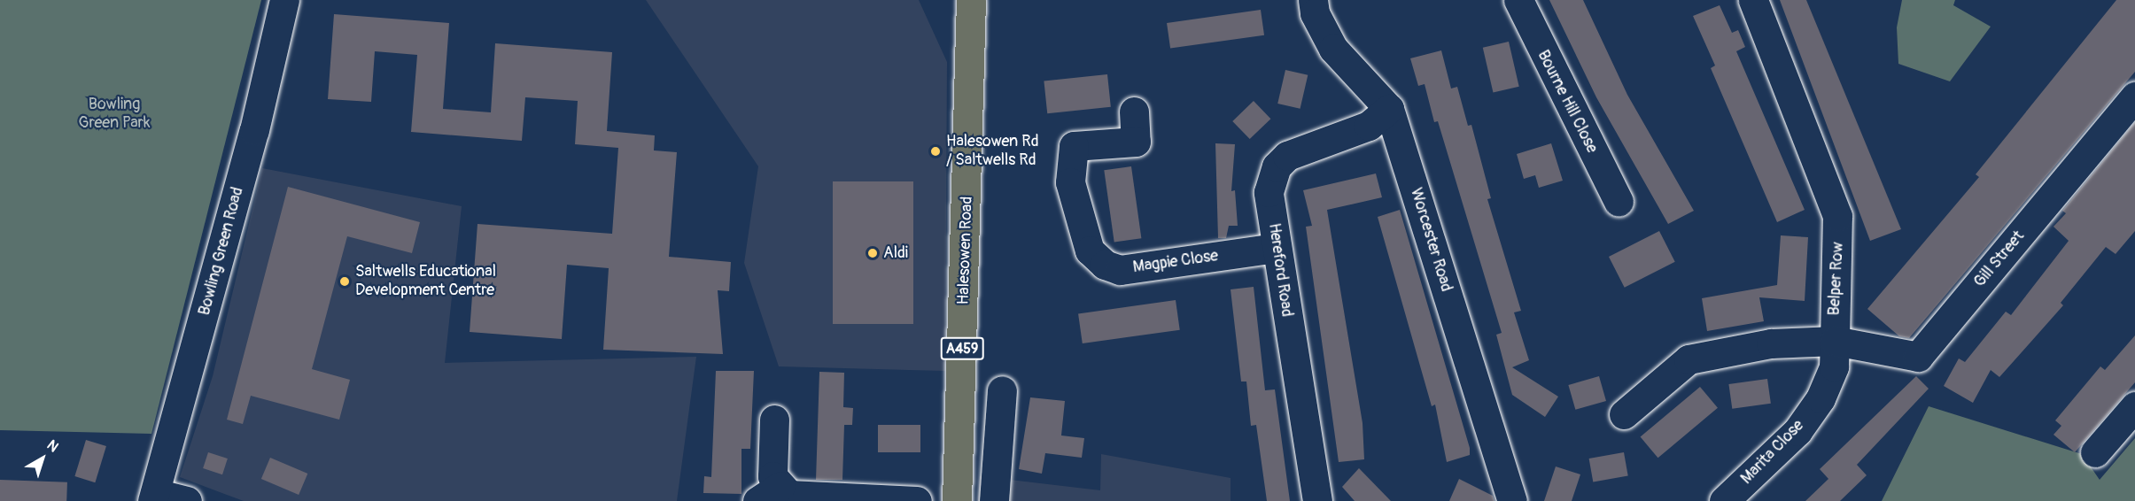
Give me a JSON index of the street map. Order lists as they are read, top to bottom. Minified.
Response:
{"streets":{"main road":["Halesowen Road","A459"],"street":["Bourne Hill Close","Worcester Road","Bowling Green Road","Gill Street","Magpie Close","Hereford Road","Belper Row","Marita Close"]},"crossings":[["Worcester Road","Hereford Road"],["Gill Street","Belper Row"],["Gill Street","Marita Close"],["Magpie Close","Hereford Road"],["Belper Row","Marita Close"]],"parks":["Bowling Green Park"],"places":["Halesowen Rd / Saltwells Rd","Aldi","Saltwells Educational Development Centre"],"north":"top right"}
